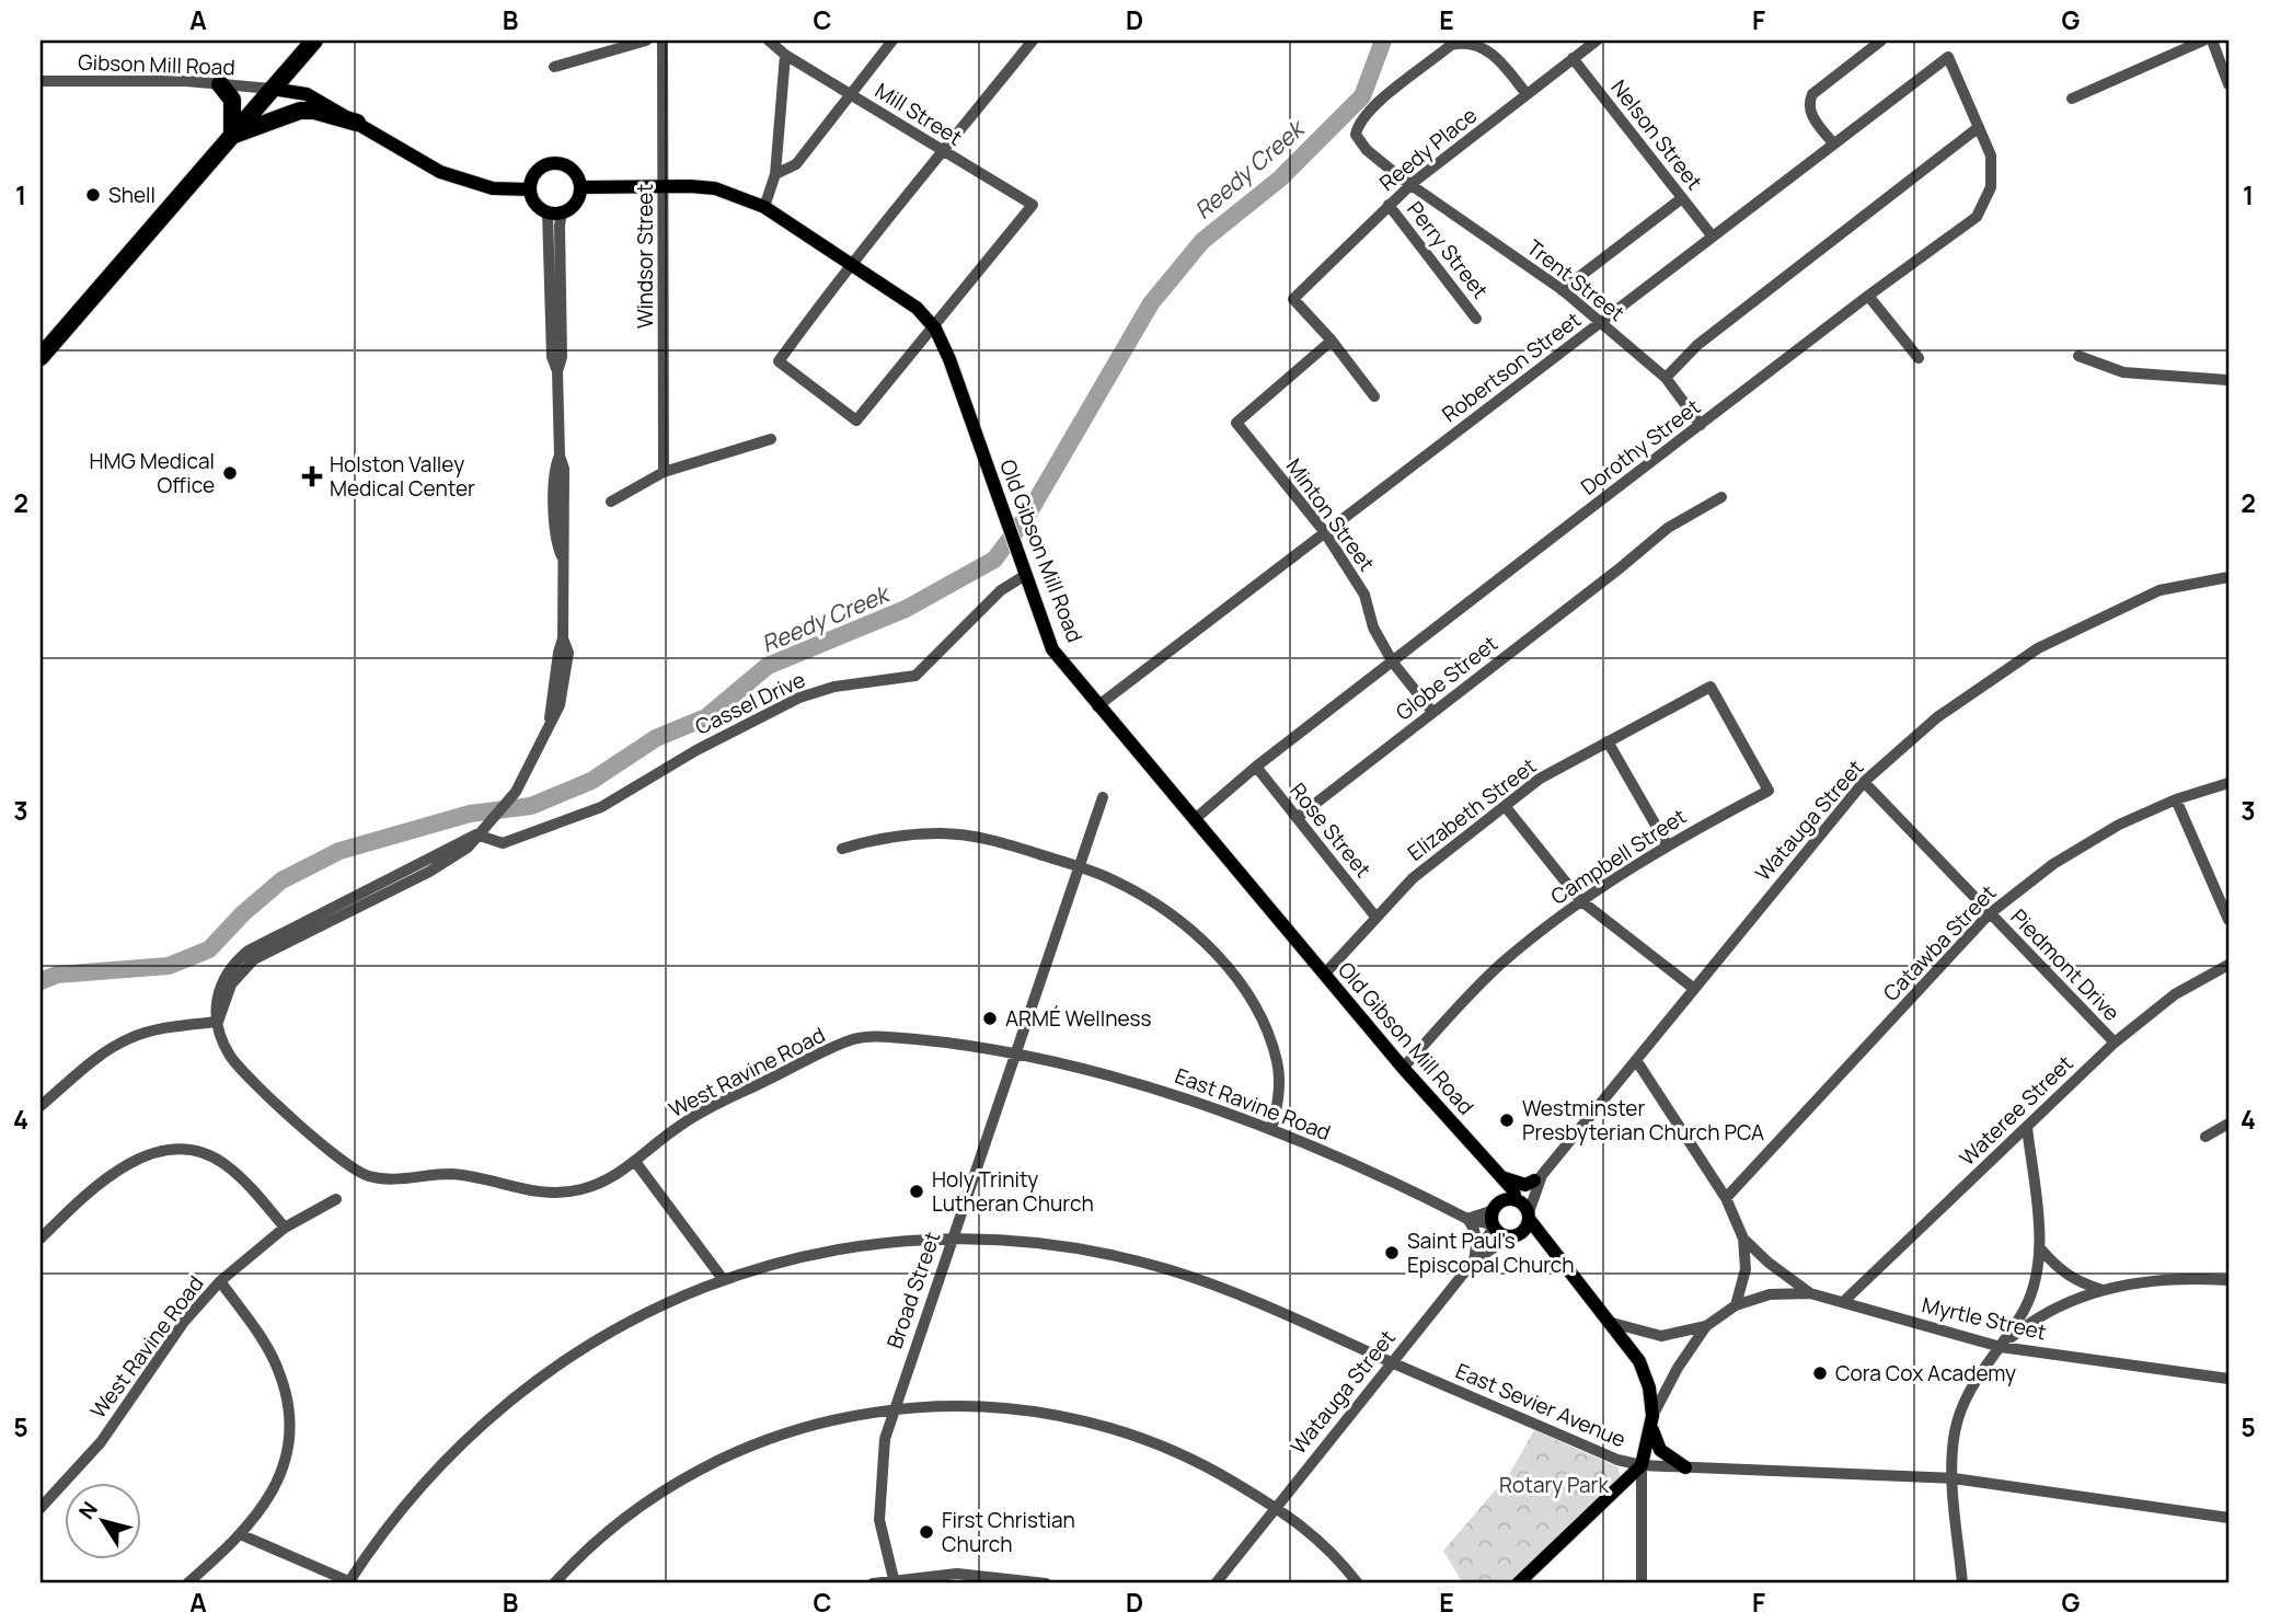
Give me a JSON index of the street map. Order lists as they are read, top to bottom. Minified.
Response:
{"streets":{"main road":["Old Gibson Mill Road"],"street":["Gibson Mill Road","Mill Street","Nelson Street","Reedy Place","Perry Street","Windsor Street","Trent Street","Robertson Street","Dorothy Street","Minton Street","Globe Street","Cassel Drive","Elizabeth Street","Watauga Street","Rose Street","Campbell Street","Catawba Street","Piedmont Drive","West Ravine Road","East Ravine Road","Wateree Street","Broad Street","Myrtle Street","East Sevier Avenue"]},"crossings":[["Mill Street","Old Gibson Mill Road"],["Nelson Street","Reedy Place"],["Nelson Street","Robertson Street"],["Reedy Place","Perry Street"],["Reedy Place","Trent Street"],["Reedy Place","Minton Street"],["Windsor Street","Old Gibson Mill Road"],["Trent Street","Robertson Street"],["Trent Street","Dorothy Street"],["Robertson Street","Dorothy Street"],["Robertson Street","Minton Street"],["Robertson Street","Old Gibson Mill Road"],["Dorothy Street","Minton Street"],["Dorothy Street","Old Gibson Mill Road"],["Dorothy Street","Rose Street"],["Minton Street","Globe Street"],["Old Gibson Mill Road","Cassel Drive"],["Old Gibson Mill Road","Elizabeth Street"],["Old Gibson Mill Road","Watauga Street"],["Old Gibson Mill Road","Campbell Street"],["Old Gibson Mill Road","West Ravine Road"],["Globe Street","Rose Street"],["Cassel Drive","West Ravine Road"],["Elizabeth Street","Rose Street"],["Elizabeth Street","Campbell Street"],["Watauga Street","Piedmont Drive"],["Watauga Street","East Sevier Avenue"],["Catawba Street","Piedmont Drive"],["Piedmont Drive","Wateree Street"],["West Ravine Road","East Ravine Road"],["West Ravine Road","Broad Street"],["East Ravine Road","Broad Street"],["Wateree Street","Myrtle Street"],["Broad Street","East Sevier Avenue"]],"water":["Reedy Creek"],"parks":["Rotary Park"],"places":{"other":["Shell","HMG Medical Office","ARMÉ Wellness","Westminster Presbyterian Church PCA","Holy Trinity Lutheran Church","Saint Paul's Episcopal Church","Cora Cox Academy","First Christian Church"],"health":["Holston Valley Medical Center"]},"north":"top left","grid":{"columns":["A","B","C","D","E","F","G"],"rows":["1","2","3","4","5"]}}
